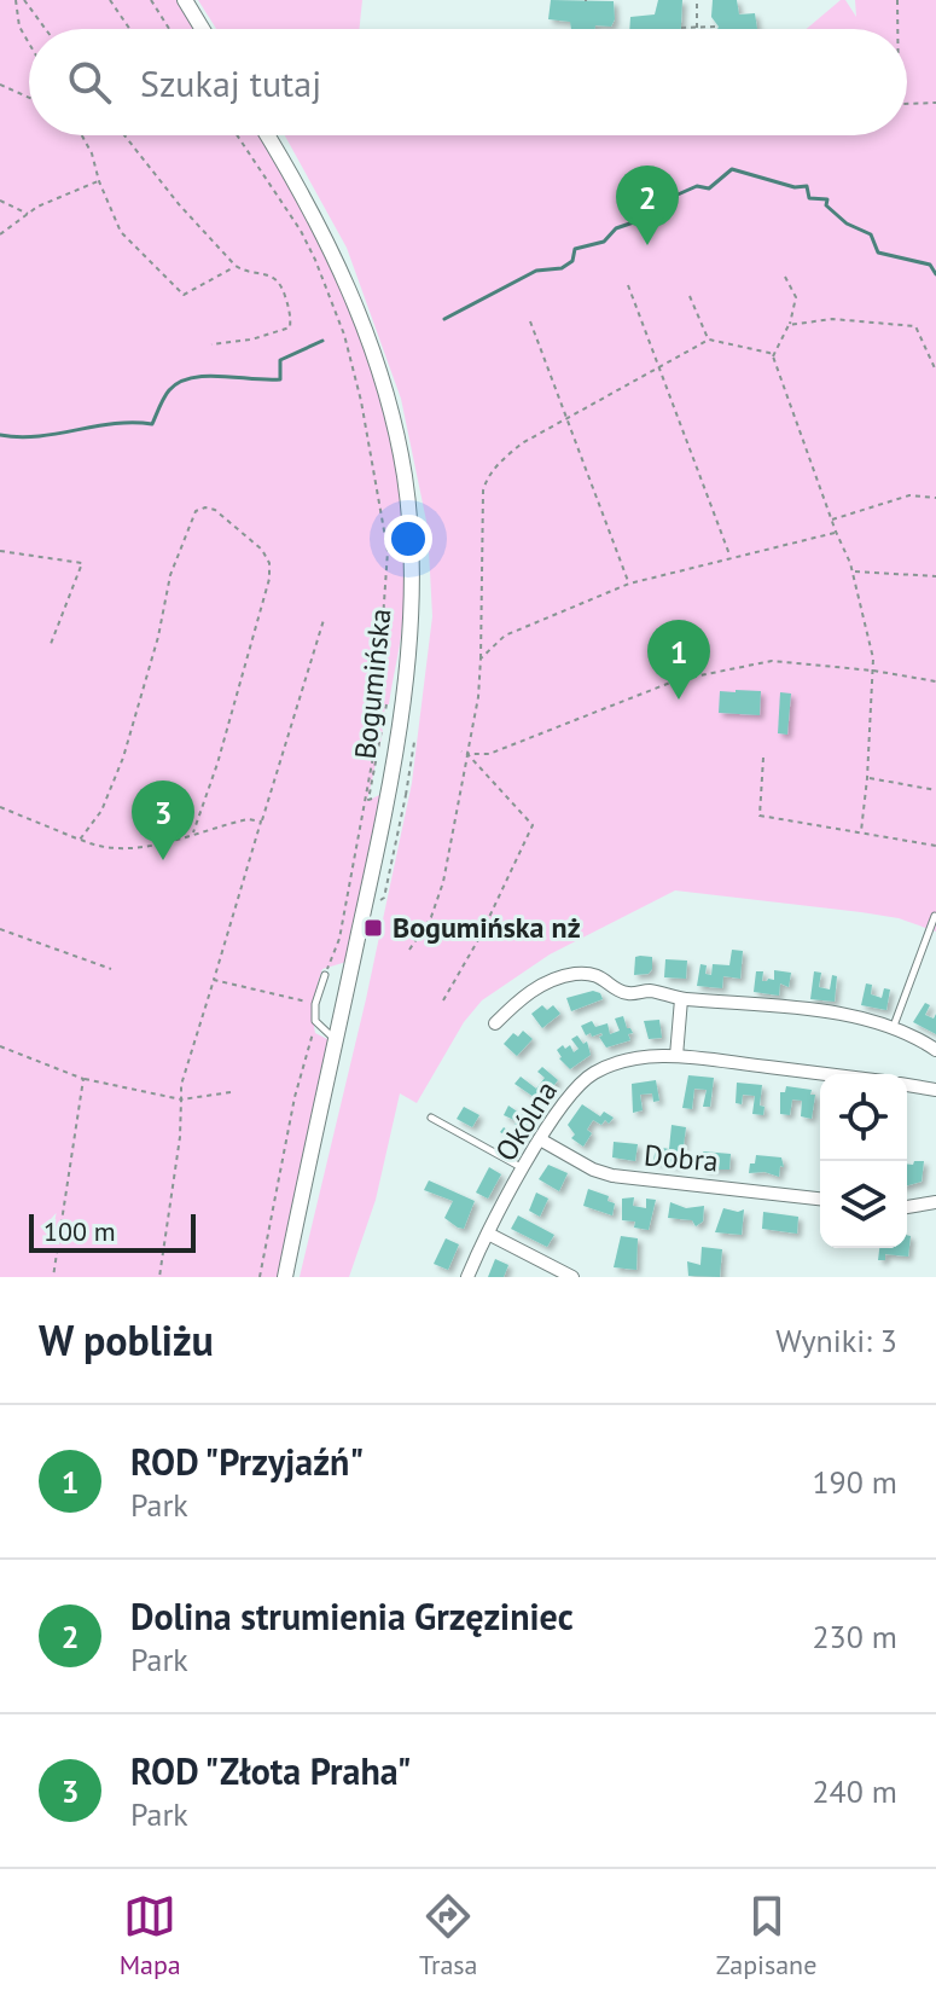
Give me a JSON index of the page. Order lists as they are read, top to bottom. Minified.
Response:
{"streets":{"street":["Bogumińska","Okólna","Dobra"]},"crossings":[["Okólna","Dobra"]],"places":{"transit":["Bogumińska nż"]},"scale_bar":"100 m","page":{"search":"Szukaj tutaj","pins":["2","1","3"],"scale":"100 m","heading":["W pobliżu","Wyniki: 3"],"list":[{"mark":"1","name":"ROD \"Przyjaźń\"","note":"Park","value":"190 m"},{"mark":"2","name":"Dolina strumienia Grzęziniec","note":"Park","value":"230 m"},{"mark":"3","name":"ROD \"Złota Praha\"","note":"Park","value":"240 m"}],"nav":["Mapa","Trasa","Zapisane"]}}
